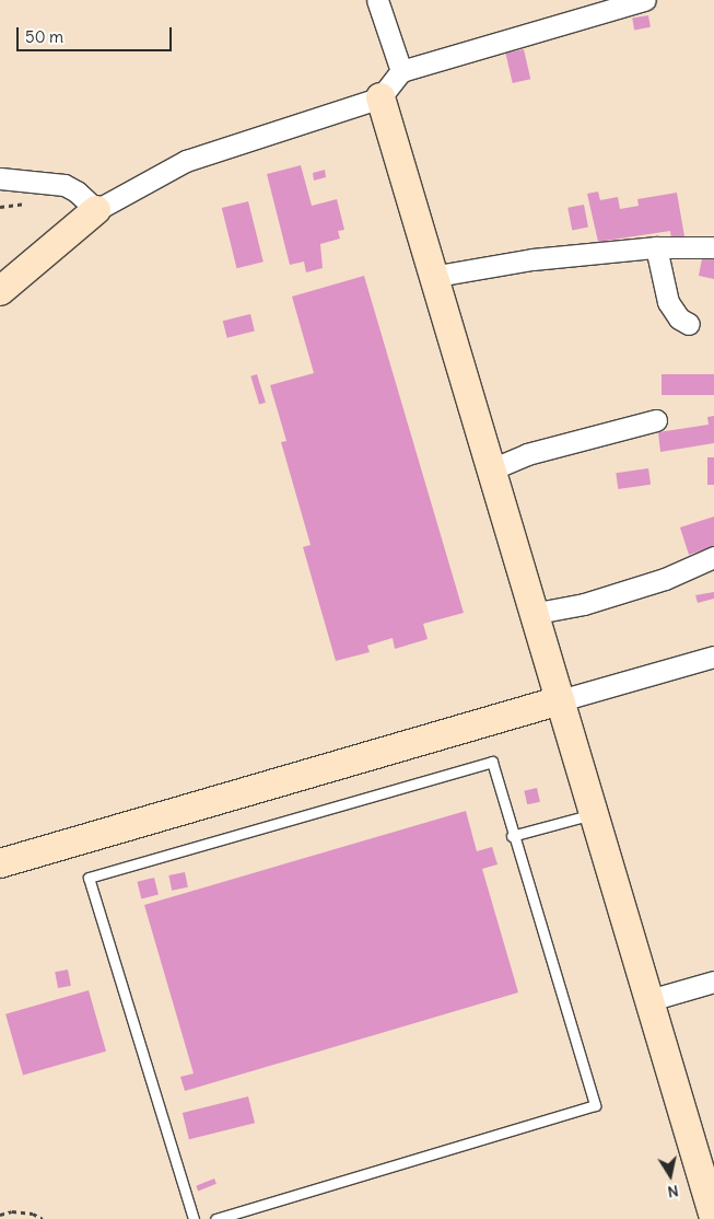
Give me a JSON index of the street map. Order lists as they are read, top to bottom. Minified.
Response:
{"scale_bar":"50 m","north":"bottom"}
